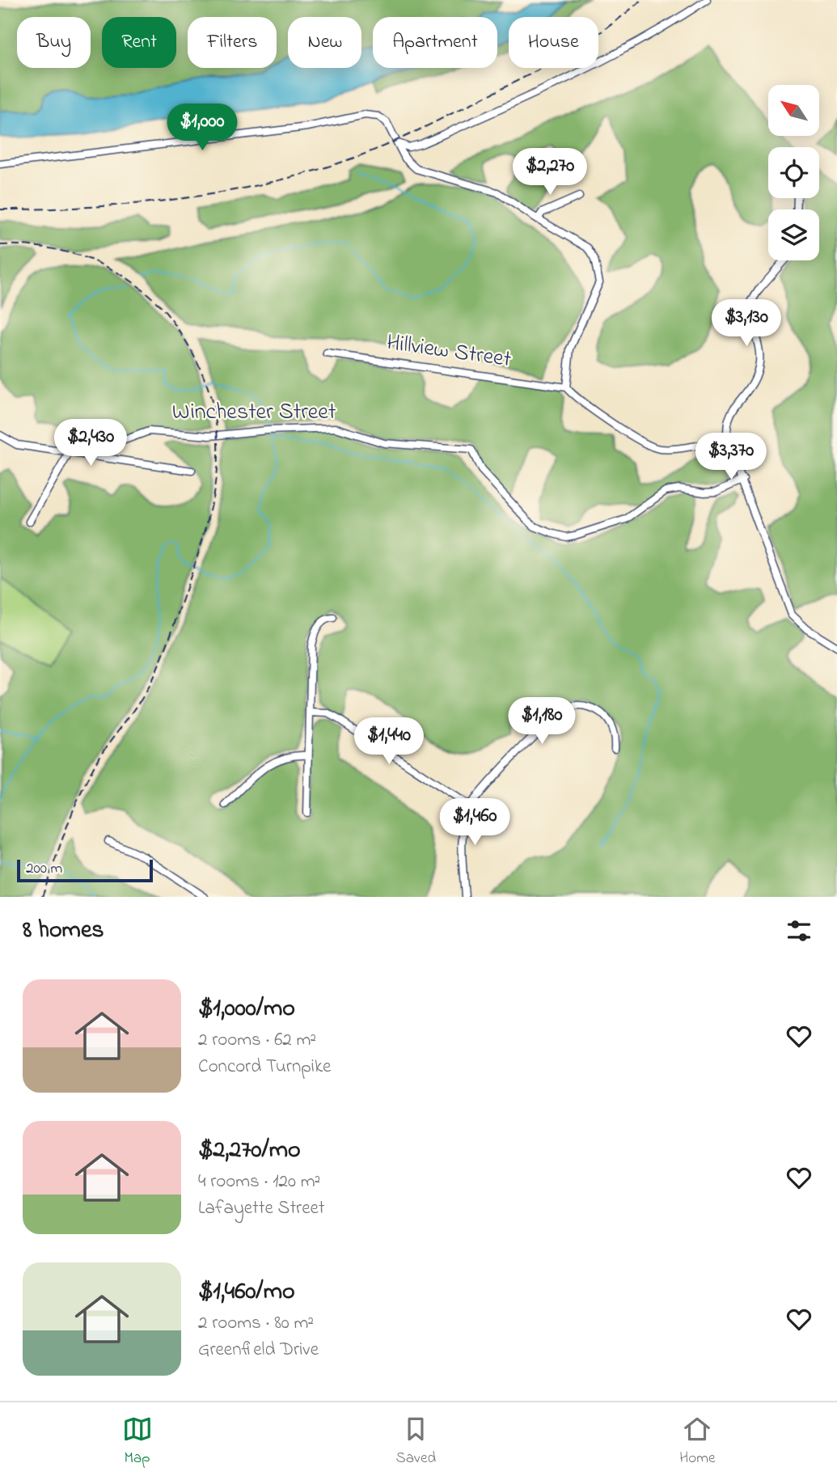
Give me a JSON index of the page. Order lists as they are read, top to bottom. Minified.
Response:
{"streets":{"street":["Hillview Street","Winchester Street"]},"scale_bar":"200 m","north":"top left","page":{"chip":["Buy","Rent","Filters","New","Apartment","House"],"price":["$1,000","$2,270","$3,130","$2,430","$3,370","$1,180","$1,440","$1,460"],"scale":"200 m","heading":"8 homes","list":[{"name":"$1,000/mo","note":"2 rooms · 62 m² · Concord Turnpike"},{"name":"$2,270/mo","note":"4 rooms · 120 m² · Lafayette Street"},{"name":"$1,460/mo","note":"2 rooms · 80 m² · Greenfield Drive"}],"tabs":["Map","Saved","Home"]}}
